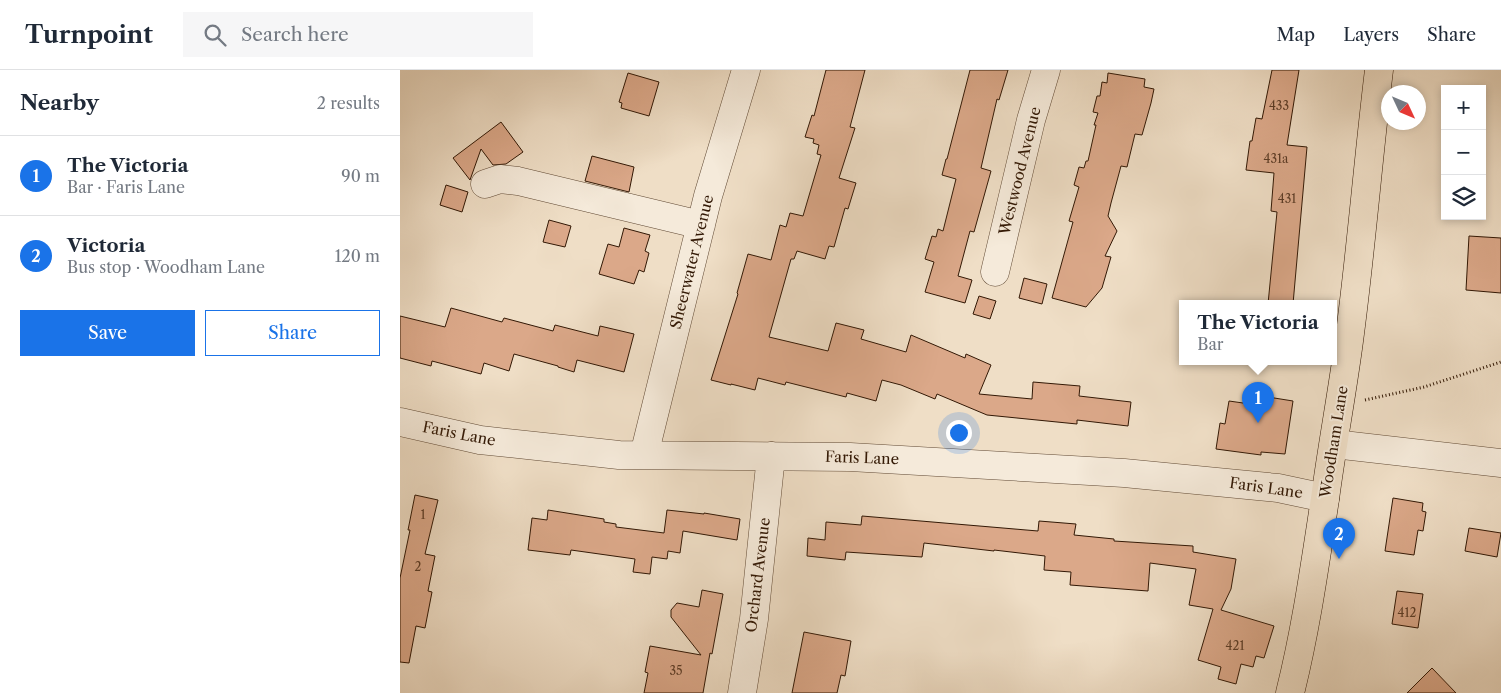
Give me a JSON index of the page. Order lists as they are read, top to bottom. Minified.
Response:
{"streets":{"main road":["Woodham Lane"],"street":["Westwood Avenue","Sheerwater Avenue","Faris Lane","Orchard Avenue"]},"crossings":[["Sheerwater Avenue","Faris Lane"],["Faris Lane","Woodham Lane"],["Faris Lane","Orchard Avenue"]],"house_numbers":["433","431a","431","1","2","412","421","35"],"north":"bottom right","page":{"header":"Turnpoint","search":"Search here","nav":["Map","Layers","Share"],"heading":["Nearby","2 results"],"map_buttons":["+","−"],"list":[{"mark":"1","name":"The Victoria","note":"Bar · Faris Lane","value":"90 m"},{"mark":"2","name":"Victoria","note":"Bus stop · Woodham Lane","value":"120 m"}],"buttons":["Save","Share"],"popup":["The Victoria","Bar"],"pins":["1","2"]}}
